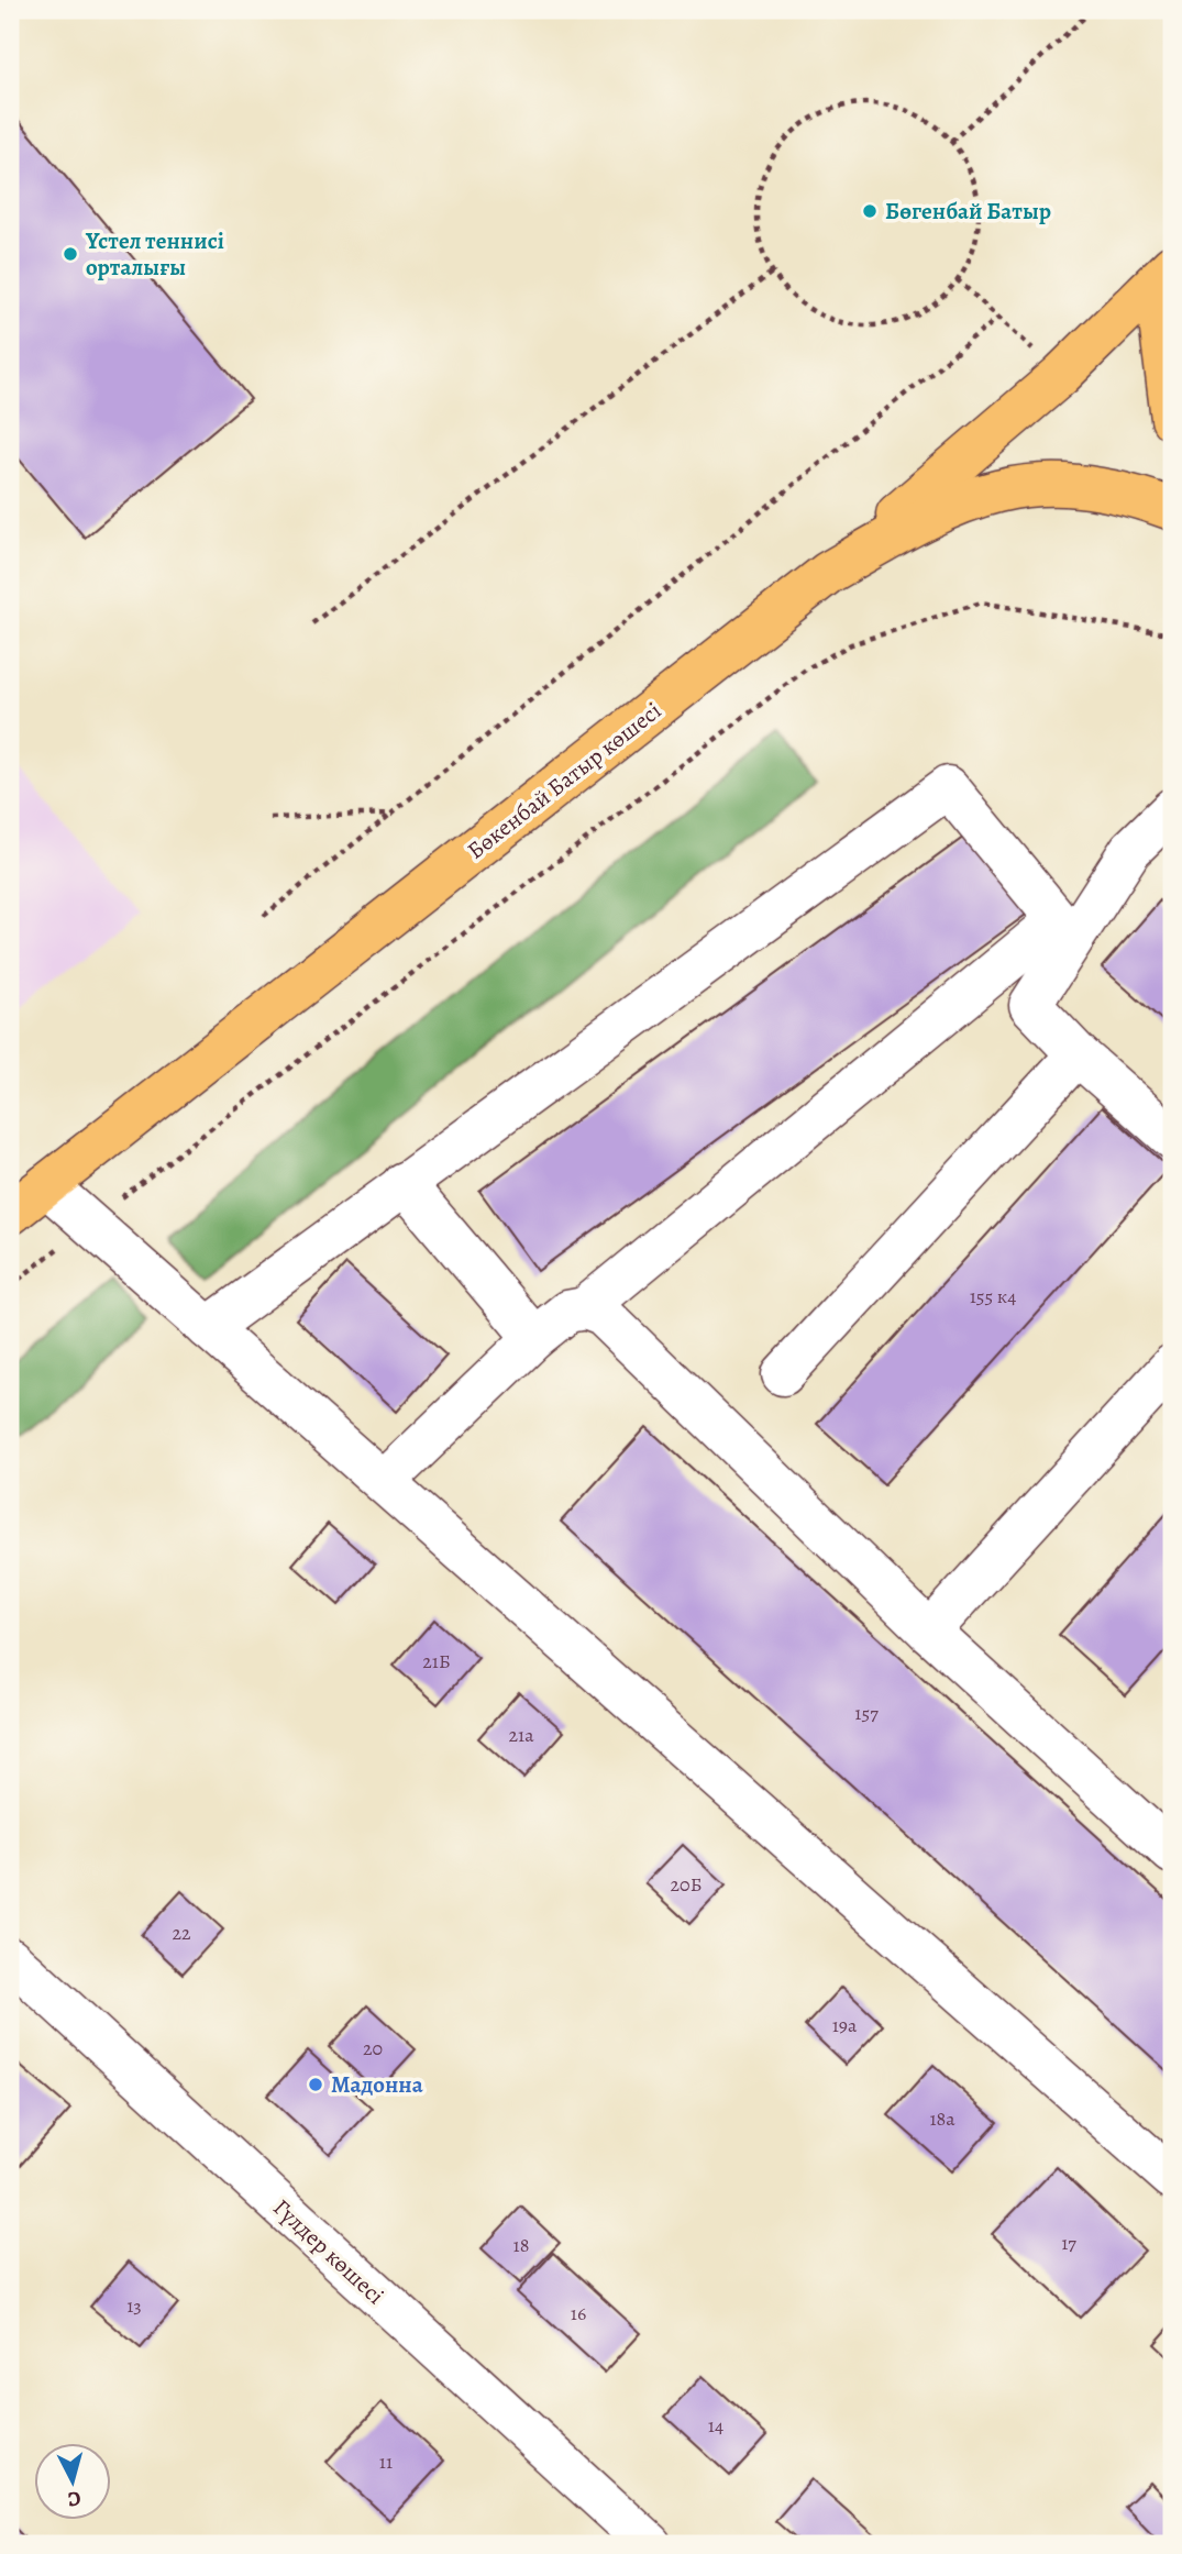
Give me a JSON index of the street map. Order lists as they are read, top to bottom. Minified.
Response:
{"streets":{"main road":["Бөкенбай Батыр көшесі"],"street":["Гүлдер көшесі"]},"places":["Бөгенбай Батыр","Үстел теннисі орталығы","Мадонна"],"house_numbers":["155 к4","21Б","157","21а","20Б","22","19а","20","18а","17","18","13","16","14","11"],"north":"bottom"}
